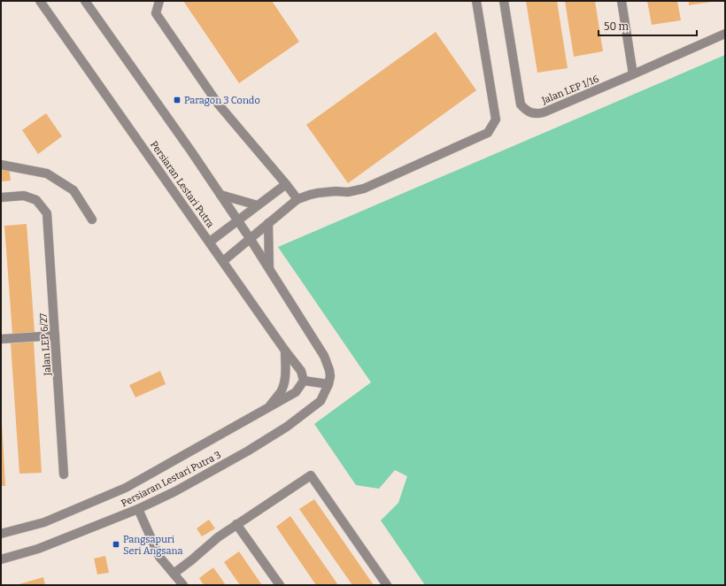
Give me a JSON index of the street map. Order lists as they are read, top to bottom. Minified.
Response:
{"streets":{"street":["Jalan LEP 1/16","Persiaran Lestari Putra","Jalan LEP 6/27","Persiaran Lestari Putra 3"]},"crossings":[["Persiaran Lestari Putra","Persiaran Lestari Putra 3"]],"places":{"transit":["Paragon 3 Condo","Pangsapuri Seri Angsana"]},"scale_bar":"50 m"}
